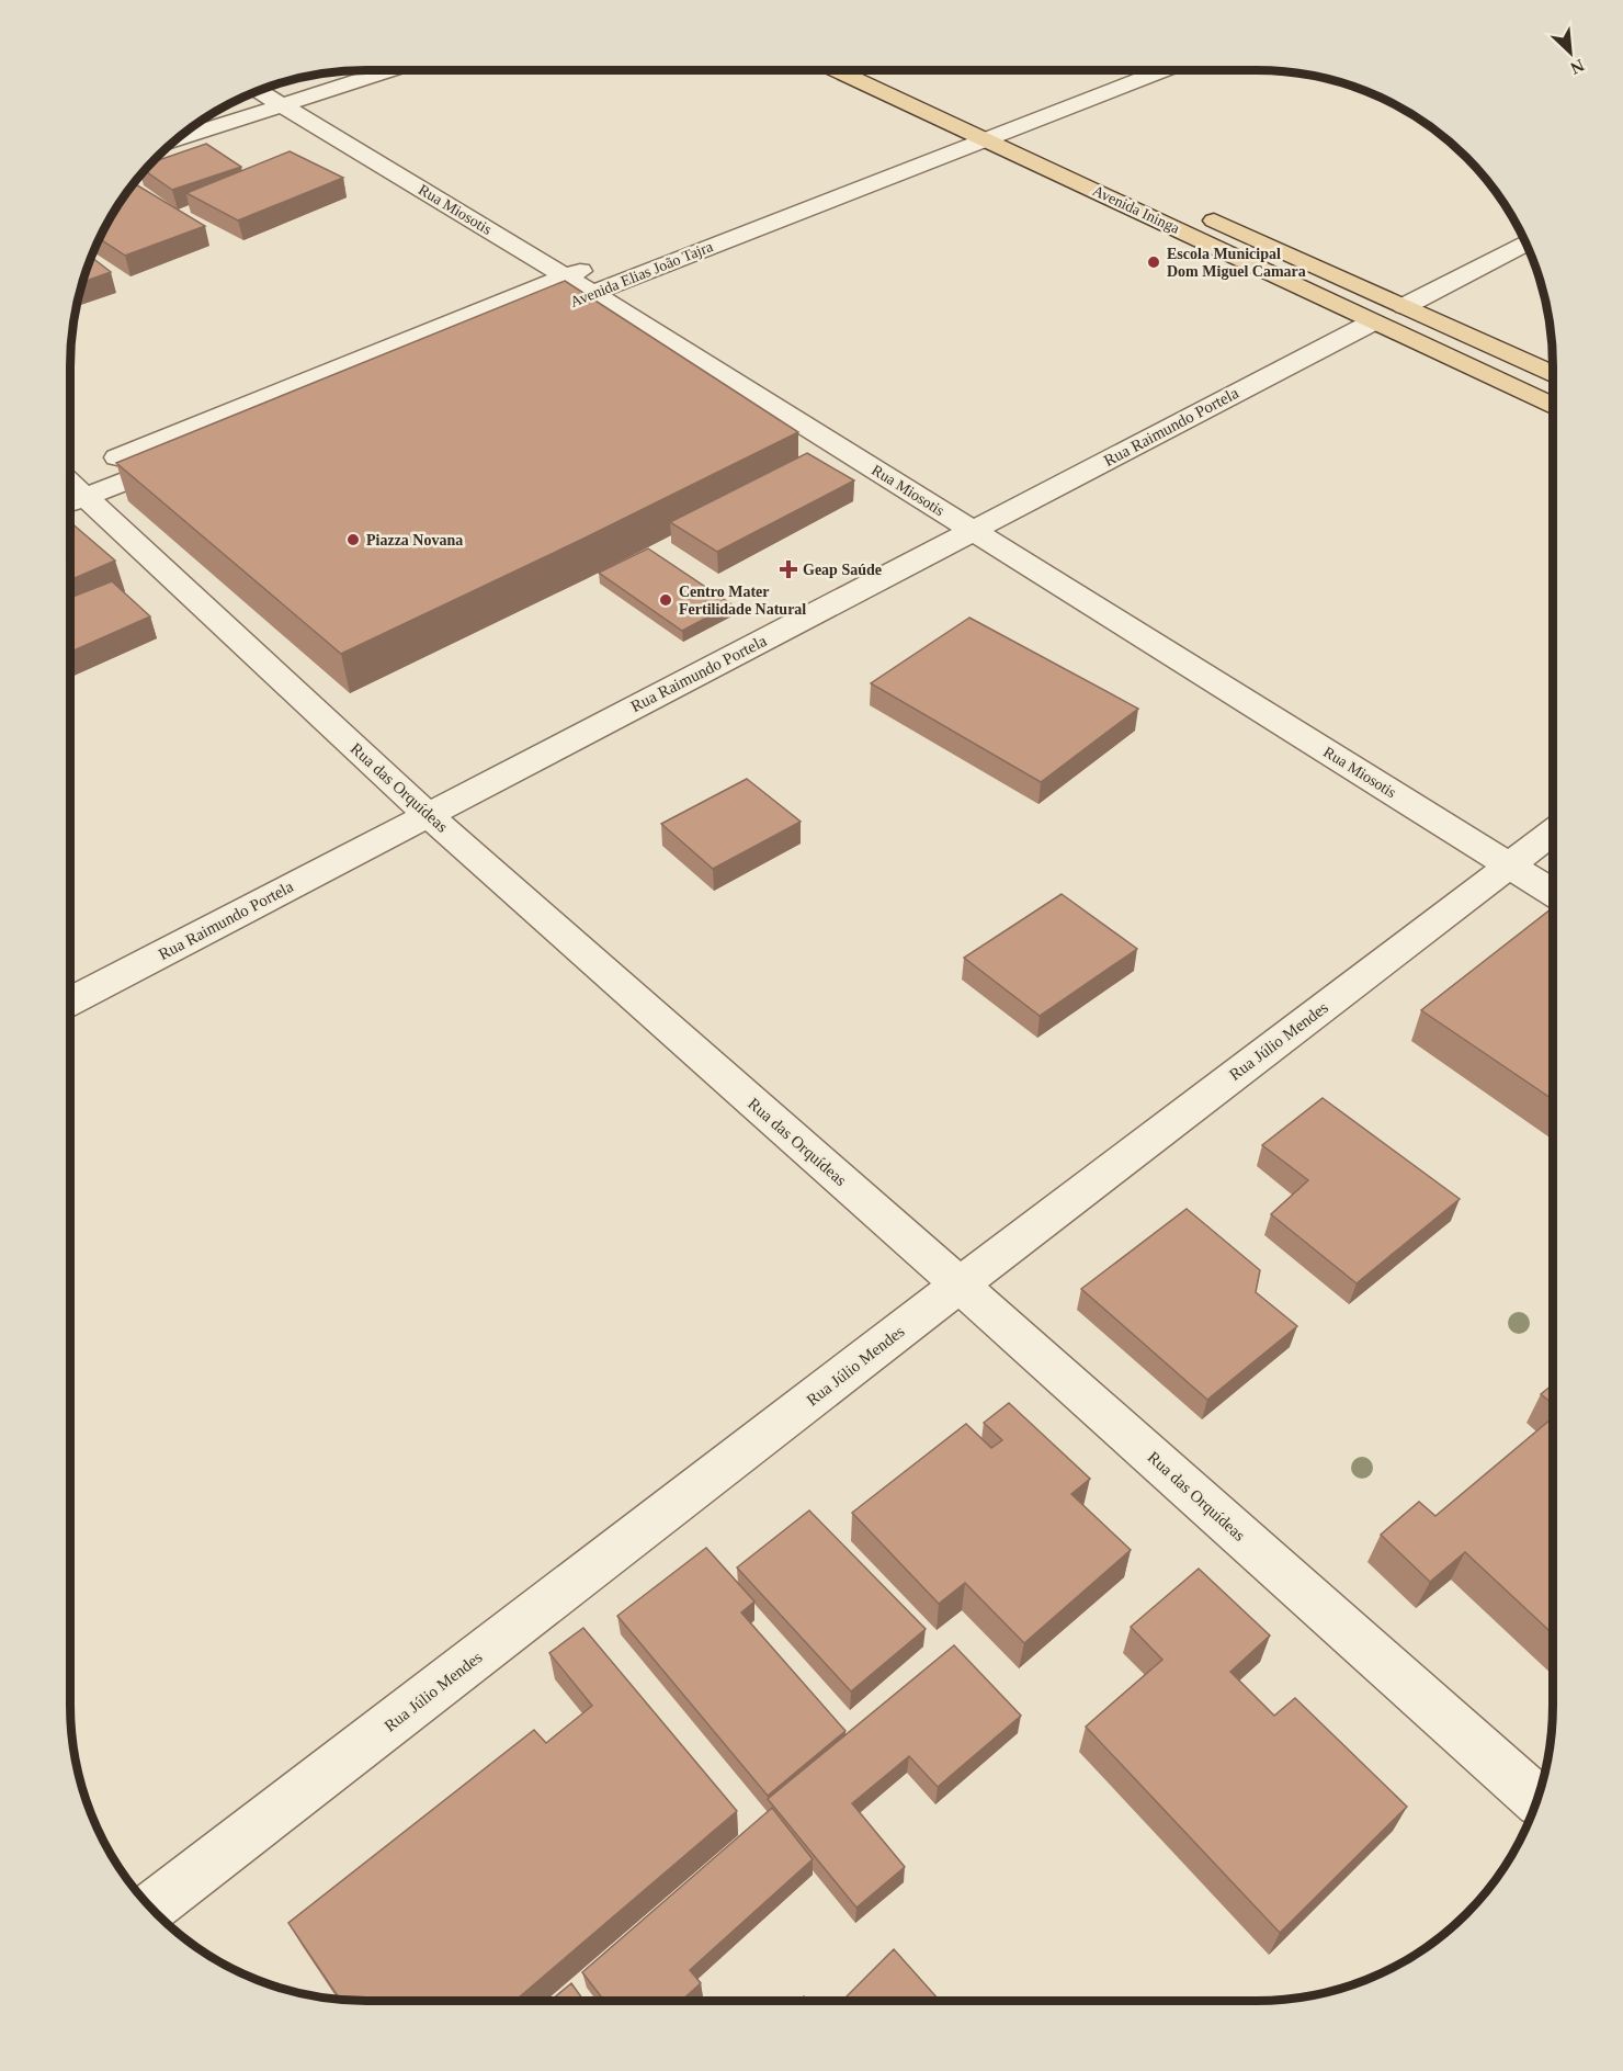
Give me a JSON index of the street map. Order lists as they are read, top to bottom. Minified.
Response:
{"streets":{"main road":["Avenida Ininga"],"street":["Rua Miosotis","Avenida Elias João Tajra","Rua Raimundo Portela","Rua das Orquídeas","Rua Júlio Mendes"]},"crossings":[["Rua Miosotis","Avenida Elias João Tajra"],["Rua Miosotis","Rua Raimundo Portela"],["Rua Miosotis","Rua Júlio Mendes"],["Avenida Ininga","Avenida Elias João Tajra"],["Avenida Ininga","Rua Raimundo Portela"],["Rua Raimundo Portela","Rua das Orquídeas"],["Rua das Orquídeas","Rua Júlio Mendes"]],"places":{"other":["Escola Municipal Dom Miguel Camara","Piazza Novana","Centro Mater Fertilidade Natural"],"health":["Geap Saúde"]},"north":"bottom right"}
